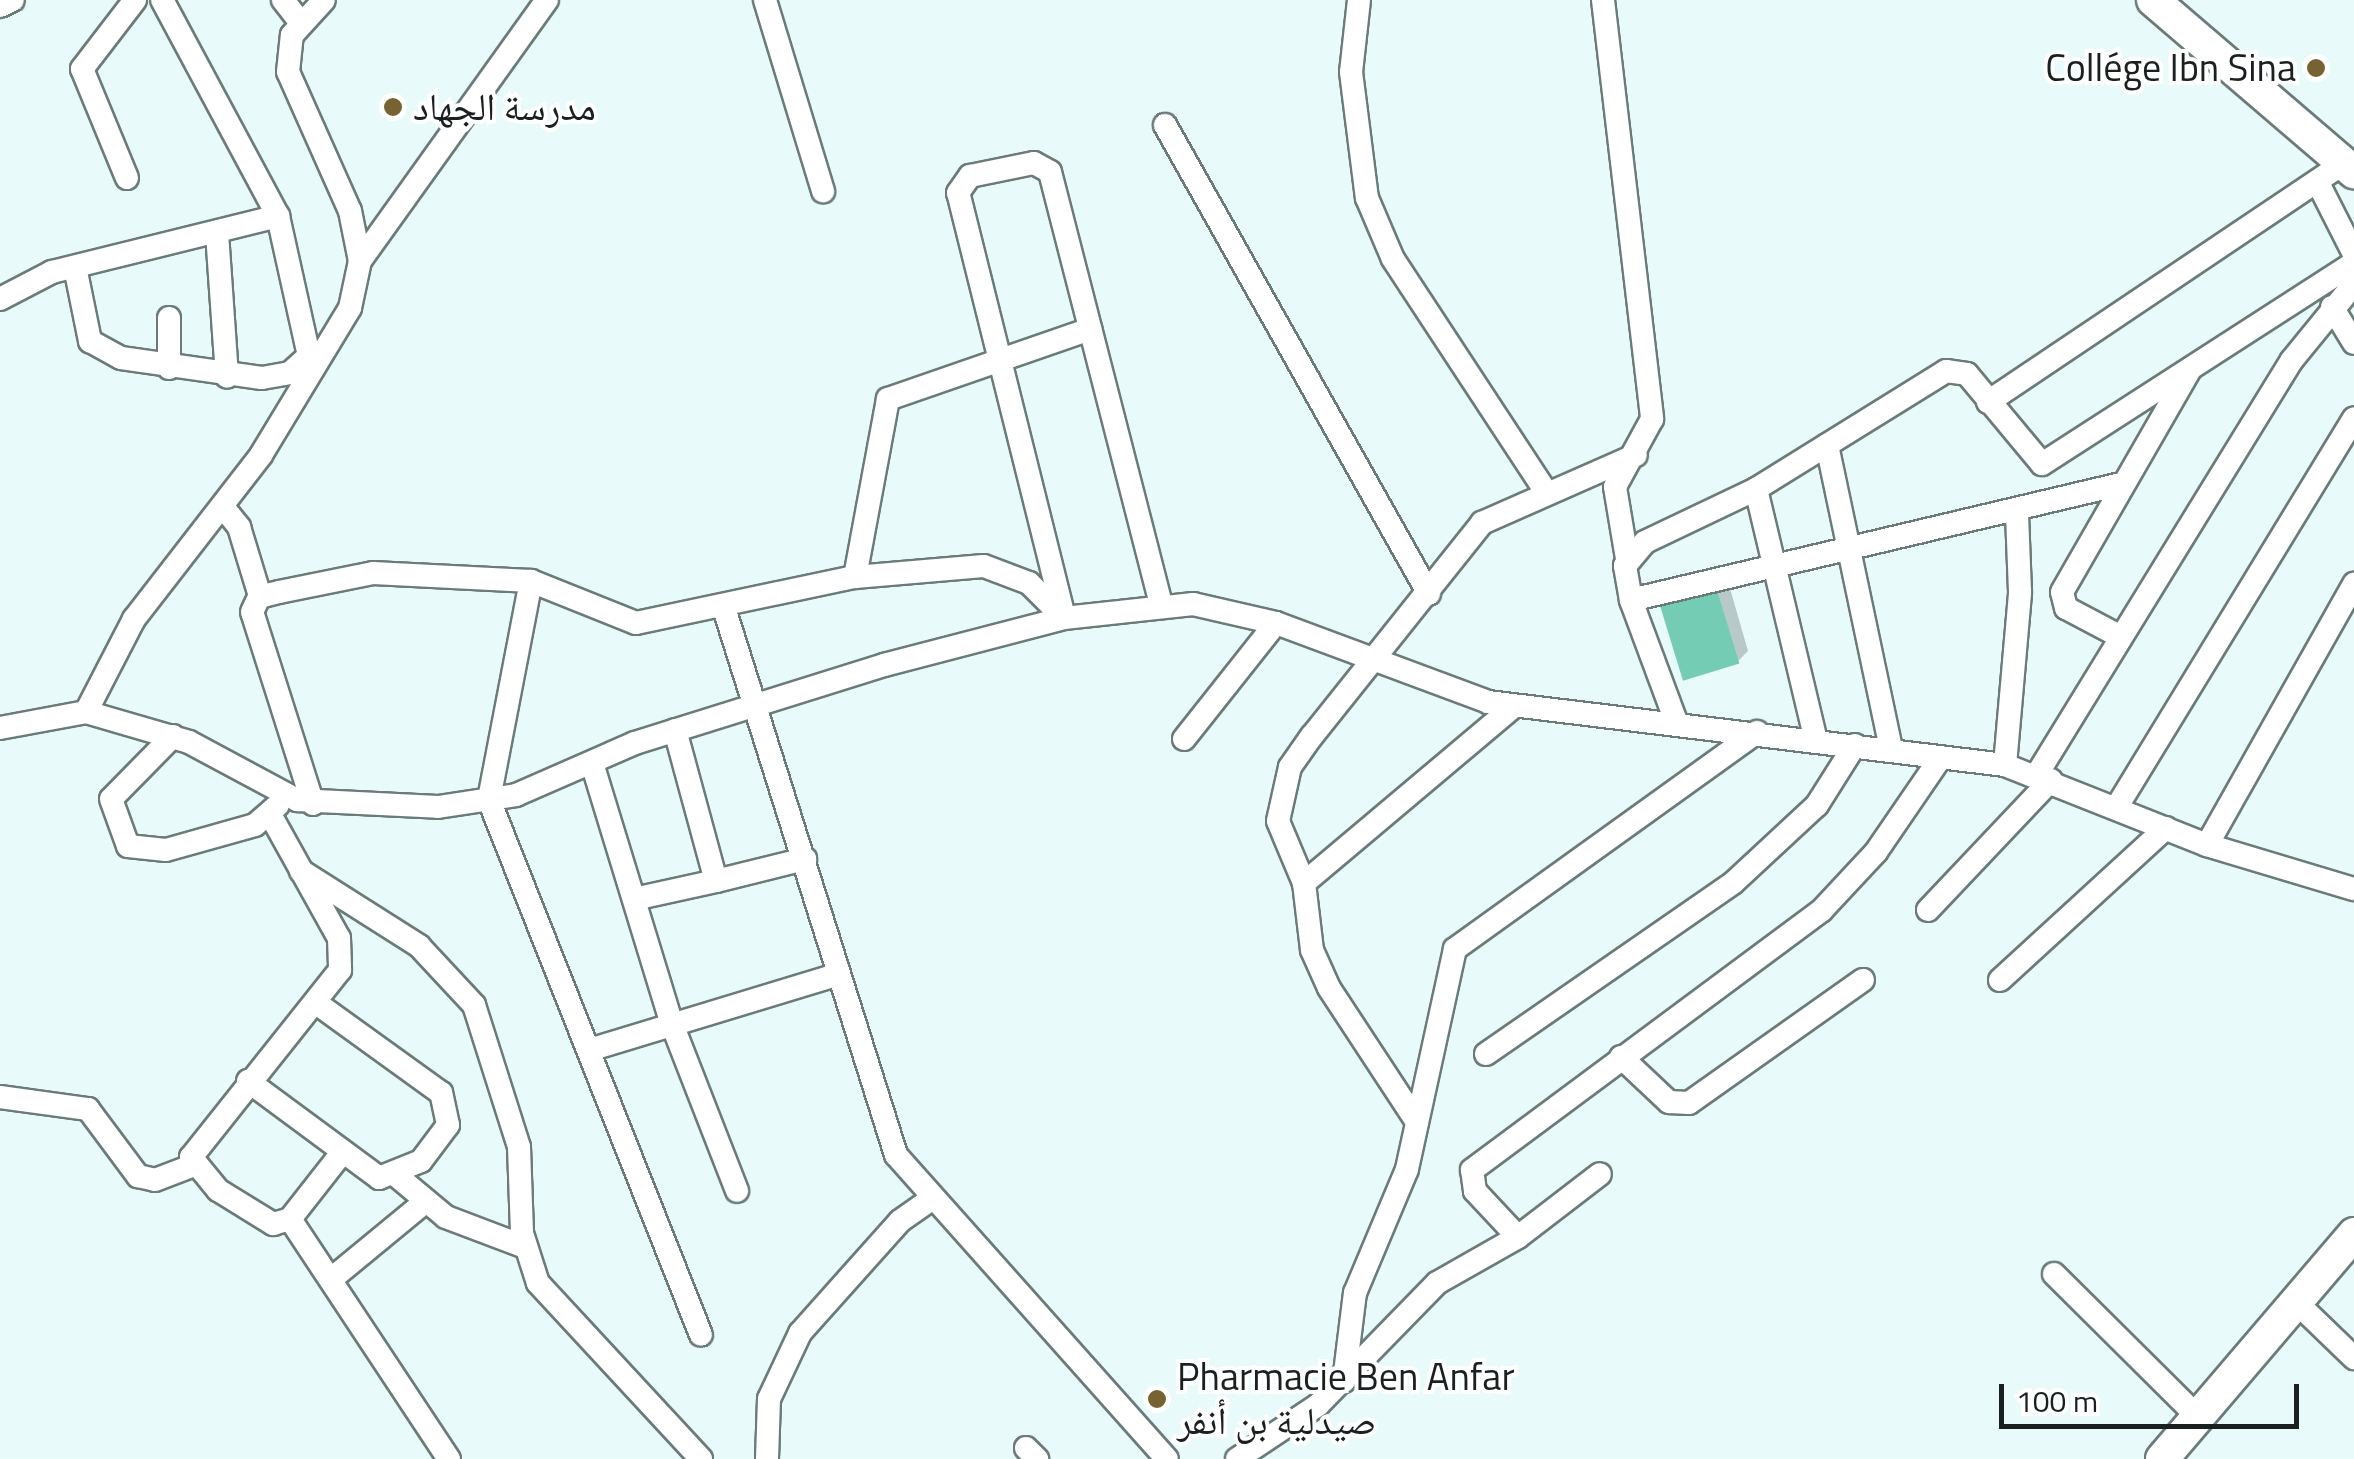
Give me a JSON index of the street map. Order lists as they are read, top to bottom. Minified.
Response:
{"places":["Collége Ibn Sina","مدرسة الجهاد","Pharmacie Ben Anfar صيدلية بن أنفر"],"scale_bar":"100 m"}
